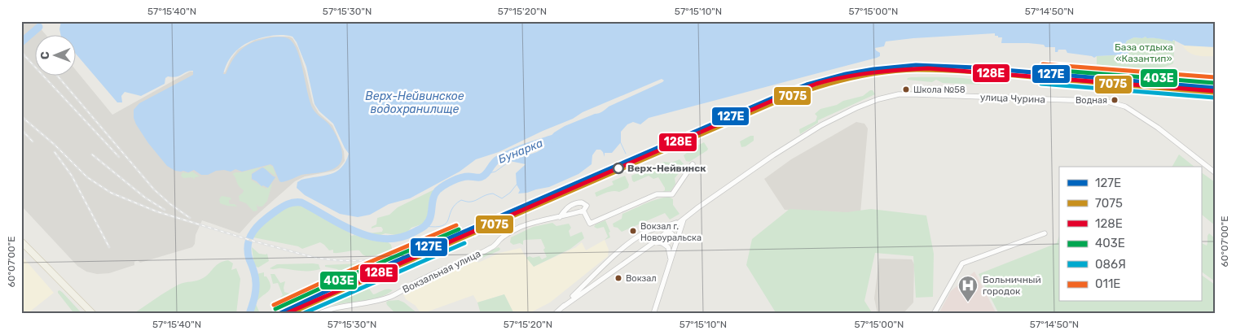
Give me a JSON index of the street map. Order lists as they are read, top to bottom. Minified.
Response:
{"streets":{"street":["улица Чурина","Вокзальная улица"]},"water":["Верх-Нейвинское водохранилище","Бунарка"],"parks":["База отдыха «Казантип»"],"places":{"other":["Школа №58","Водная","Верх-Нейвинск","Вокзал г. Новоуральска","Вокзал"],"hospital":["Больничный городок"]},"lines":["transit line 011Е","transit line 127Е","transit line 128Е","transit line 403Е","transit line 7075","transit line 086Я"],"legend":["127Е","7075","128Е","403Е","086Я","011Е"],"north":"left","coordinates":["57°15'40\"N","57°15'30\"N","57°15'20\"N","57°15'10\"N","57°15'00\"N","57°14'50\"N","60°07'00\"E"]}
